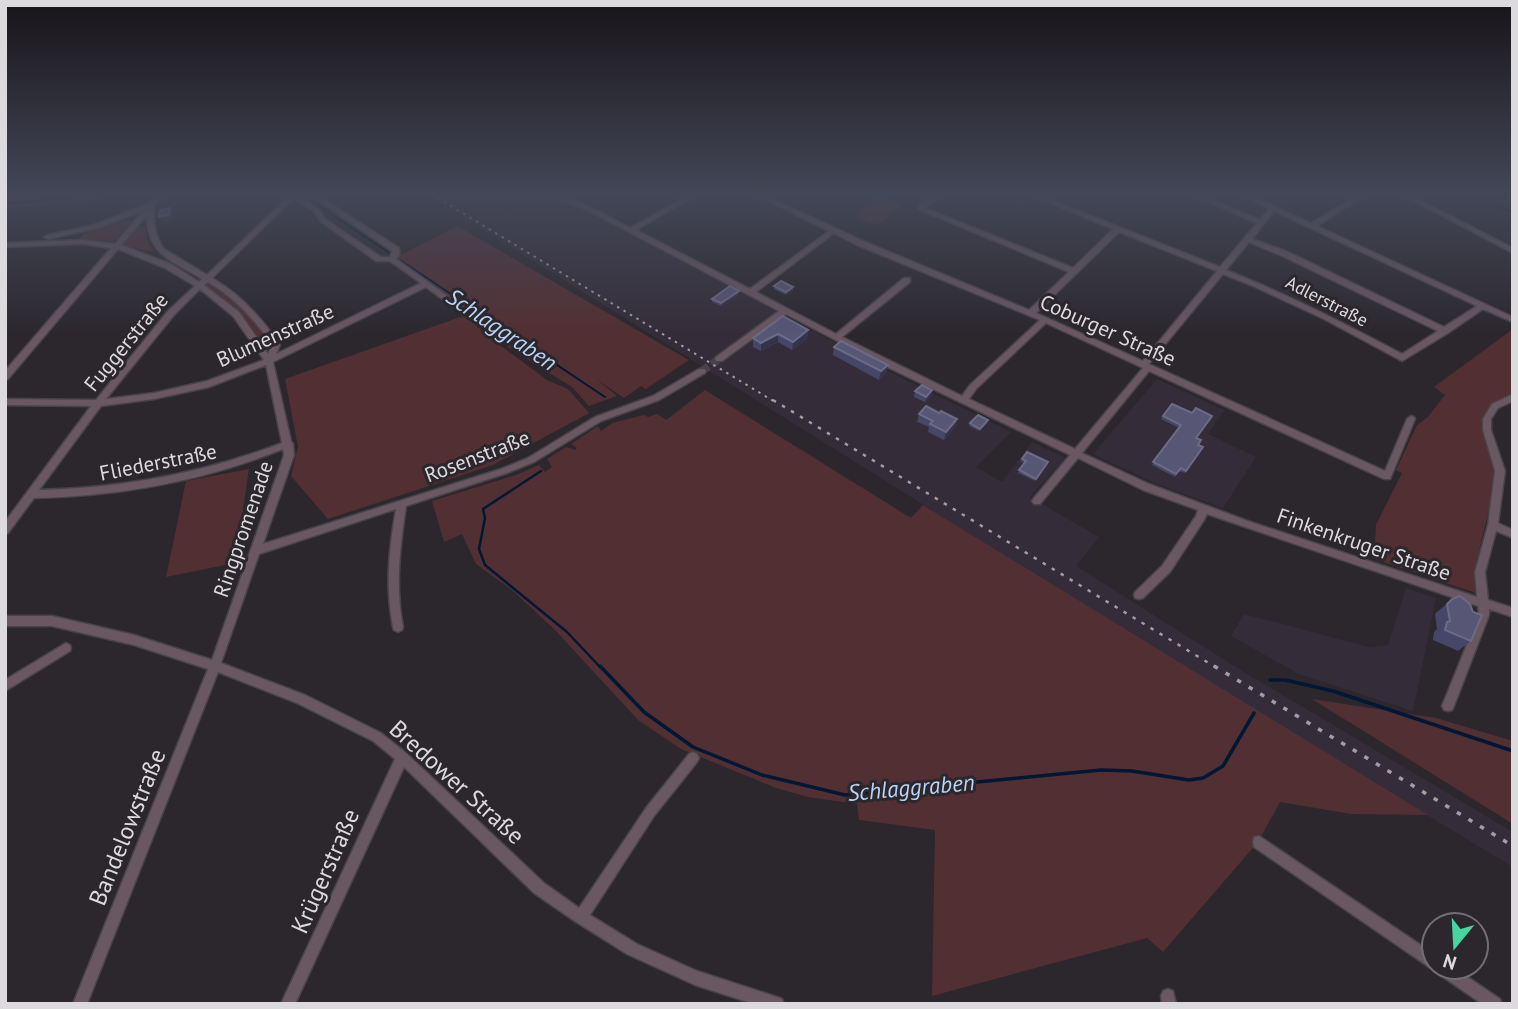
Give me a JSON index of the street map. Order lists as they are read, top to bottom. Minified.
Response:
{"streets":{"street":["Adlerstraße","Coburger Straße","Blumenstraße","Fuggerstraße","Rosenstraße","Fliederstraße","Ringpromenade","Finkenkruger Straße","Bredower Straße","Bandelowstraße","Krügerstraße"]},"crossings":[["Blumenstraße","Fuggerstraße"],["Blumenstraße","Ringpromenade"],["Fuggerstraße","Fliederstraße"],["Fuggerstraße","Ringpromenade"],["Rosenstraße","Ringpromenade"],["Fliederstraße","Ringpromenade"],["Ringpromenade","Bredower Straße"],["Ringpromenade","Bandelowstraße"],["Bredower Straße","Bandelowstraße"],["Bredower Straße","Krügerstraße"]],"water":["Schlaggraben"],"north":"bottom"}
